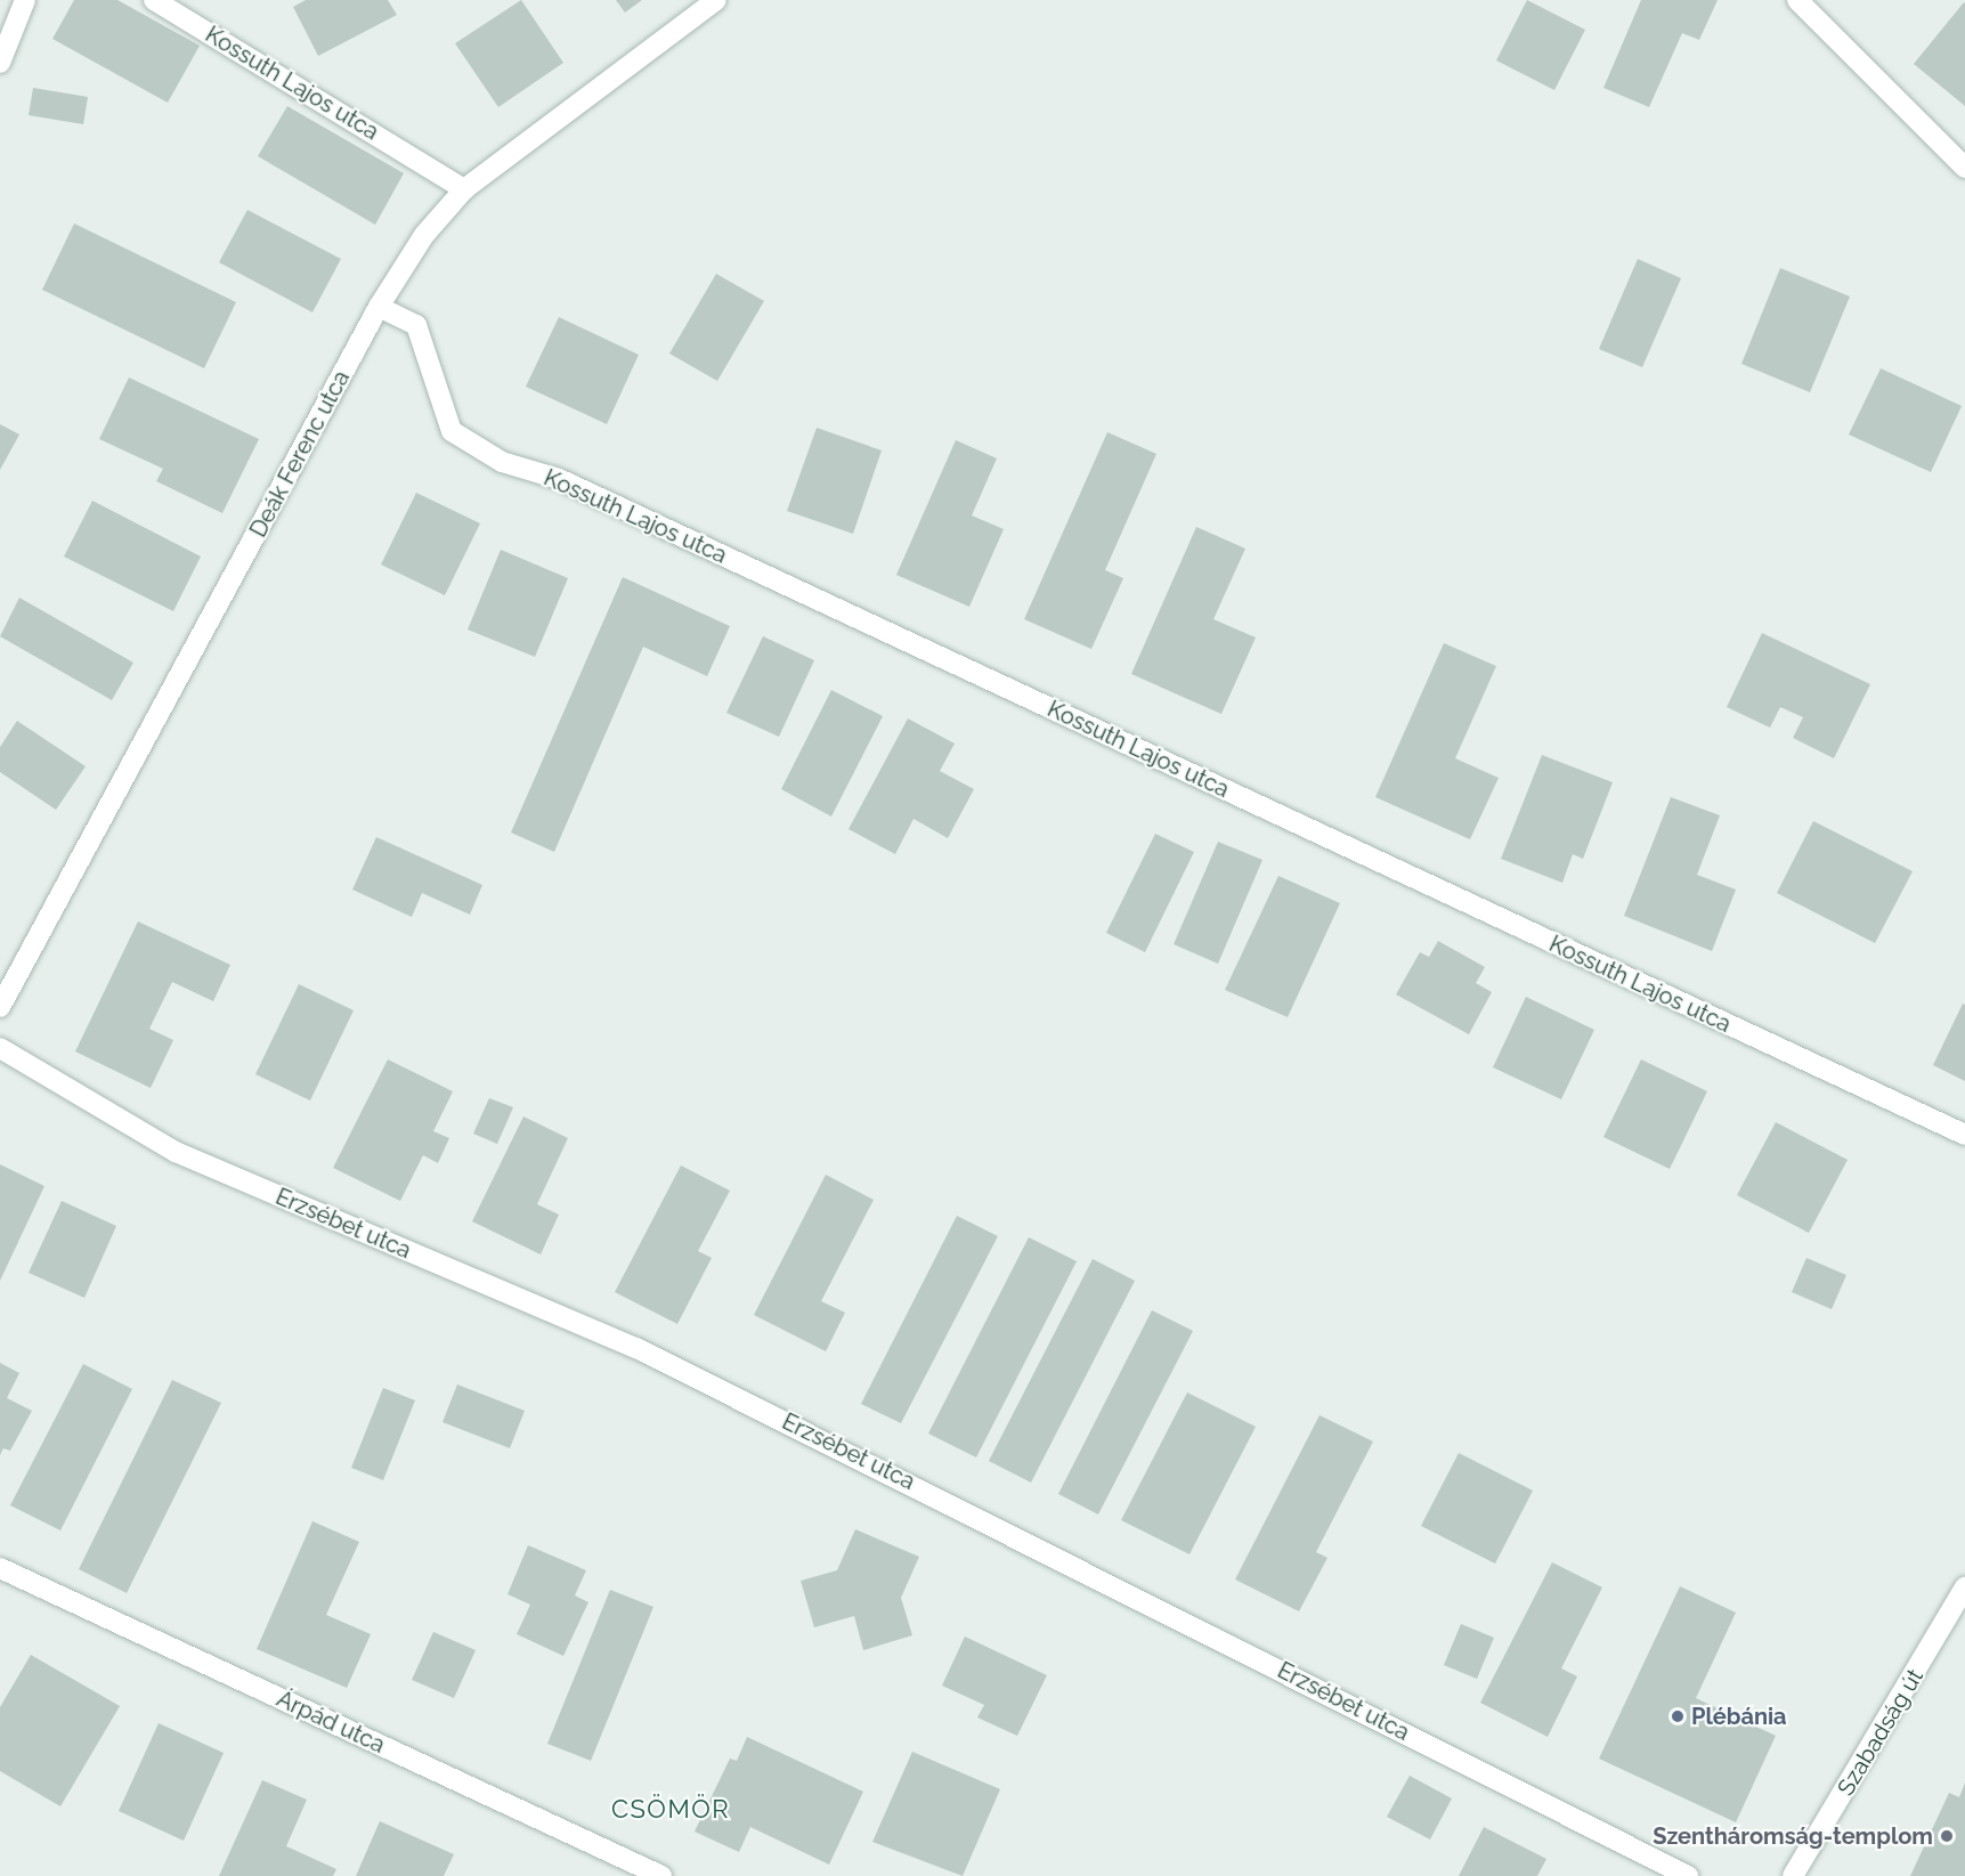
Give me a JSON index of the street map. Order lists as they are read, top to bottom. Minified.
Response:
{"streets":{"street":["Kossuth Lajos utca","Deák Ferenc utca","Erzsébet utca","Árpád utca","Szabadság út"]},"crossings":[["Kossuth Lajos utca","Deák Ferenc utca"]],"districts":["CSÖMÖR"],"places":["Plébánia","Szentháromság-templom"]}
